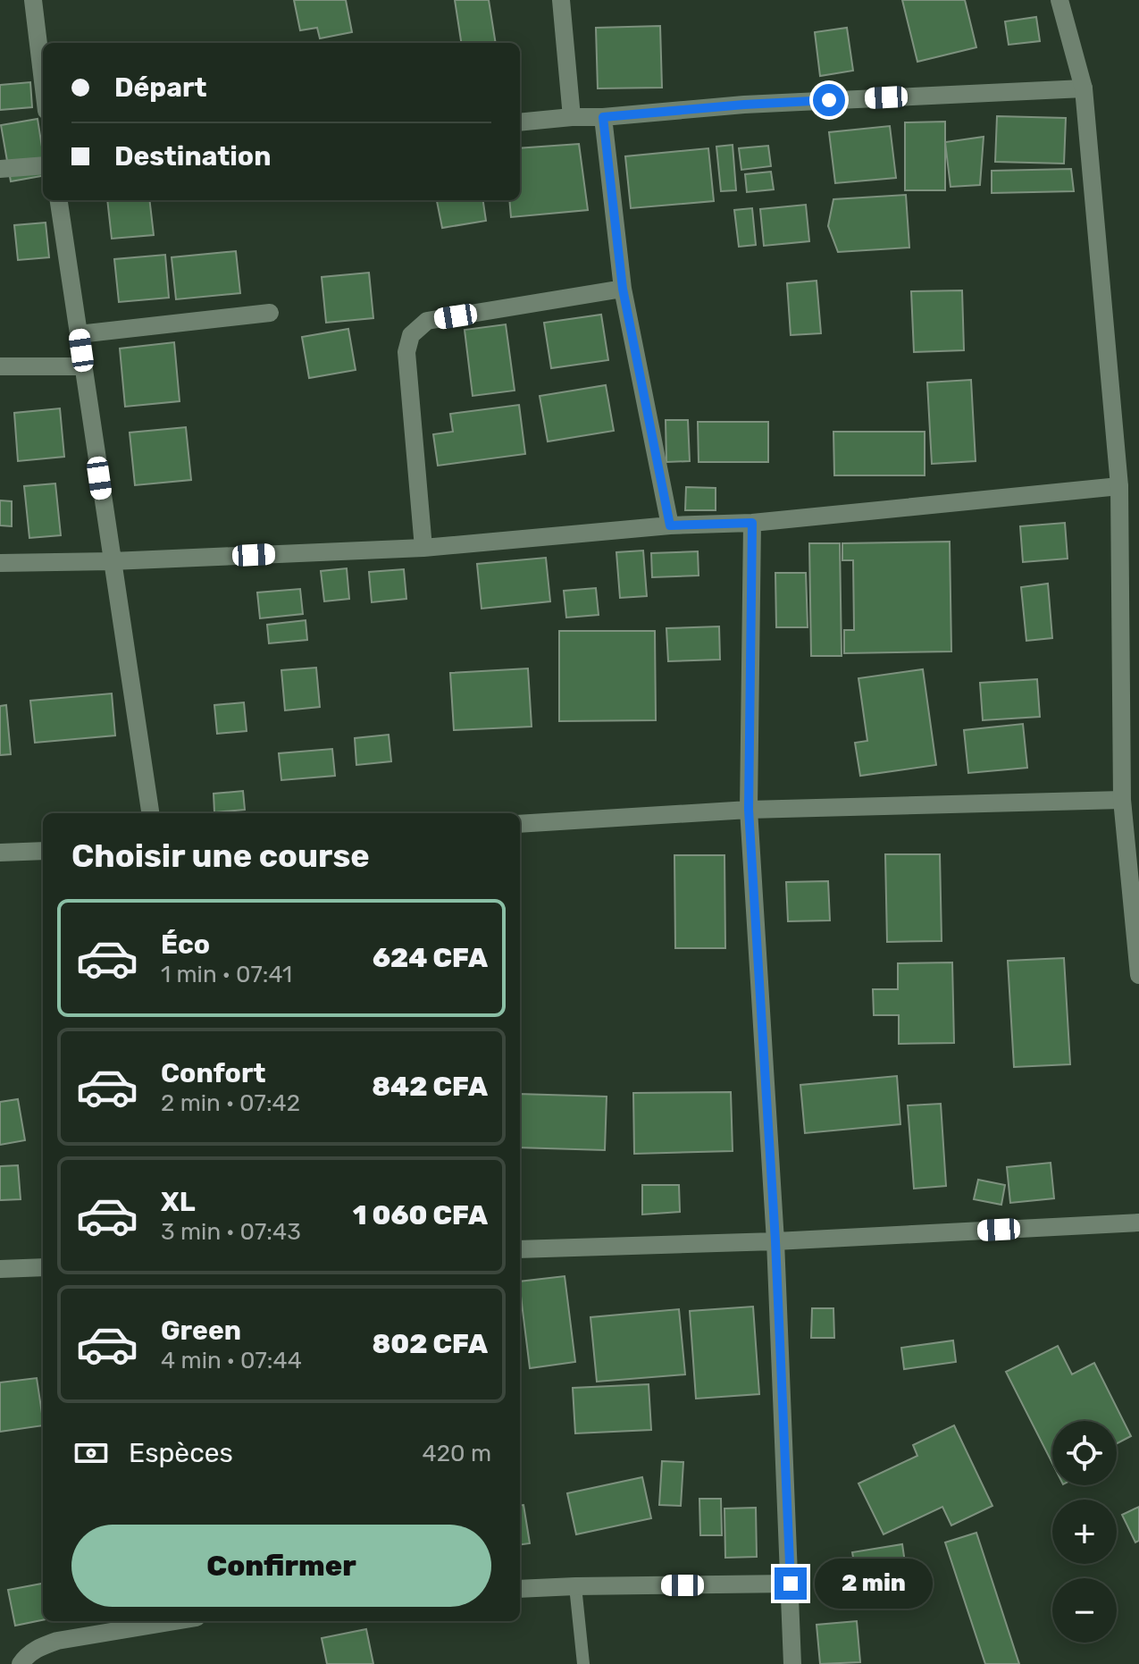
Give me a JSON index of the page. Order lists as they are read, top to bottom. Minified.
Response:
{"page":{"banner":["Départ","Destination"],"heading":"Choisir une course","list":[{"name":"Éco","note":"1 min · 07:41","value":"624 CFA"},{"name":"Confort","note":"2 min · 07:42","value":"842 CFA"},{"name":"XL","note":"3 min · 07:43","value":"1 060 CFA"},{"name":"Green","note":"4 min · 07:44","value":"802 CFA"}],"pay":["Espèces","420 m"],"map_buttons":["+","−"],"buttons":"Confirmer","bubble":"2 min"}}
